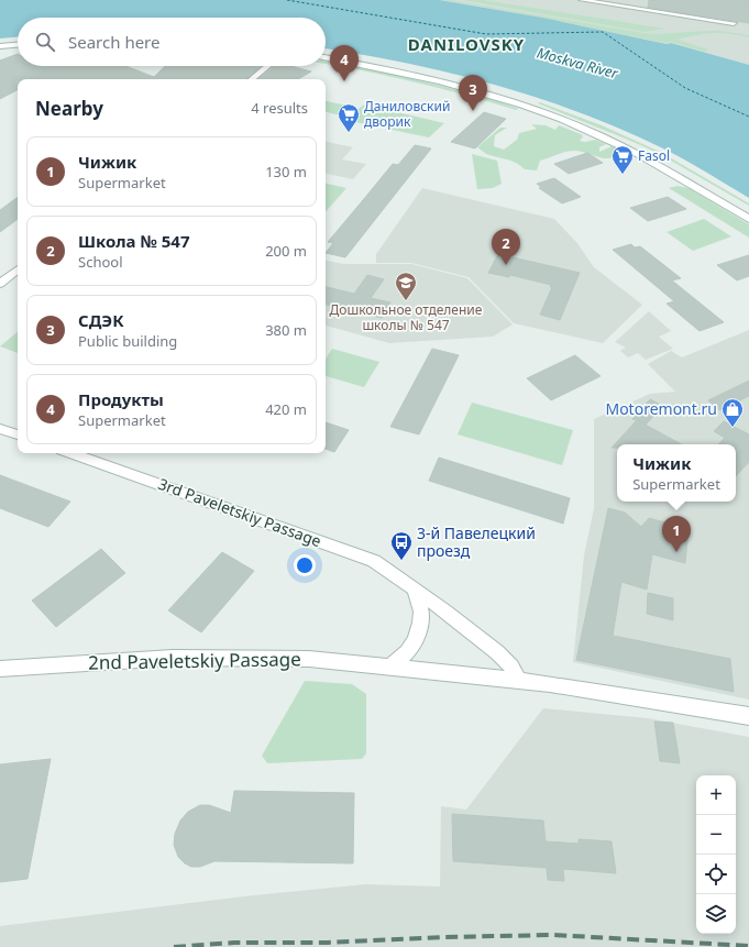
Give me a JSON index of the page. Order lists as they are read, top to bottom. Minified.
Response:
{"streets":{"main road":["3rd Paveletskiy Passage","2nd Paveletskiy Passage"]},"districts":["DANILOVSKY"],"water":["Moskva River"],"places":{"supermarket":["Даниловский дворик","Fasol"],"school or university":["Дошкольное отделение школы № 547"],"shop":["Motoremont.ru"],"bus stop":["3-й Павелецкий проезд"]},"page":{"search":"Search here","pins":["4","3","2","1"],"heading":["Nearby","4 results"],"list":[{"mark":"1","name":"Чижик","note":"Supermarket","value":"130 m"},{"mark":"2","name":"Школа № 547","note":"School","value":"200 m"},{"mark":"3","name":"СДЭК","note":"Public building","value":"380 m"},{"mark":"4","name":"Продукты","note":"Supermarket","value":"420 m"}],"popup":["Чижик","Supermarket"],"map_buttons":["+","−"]}}
